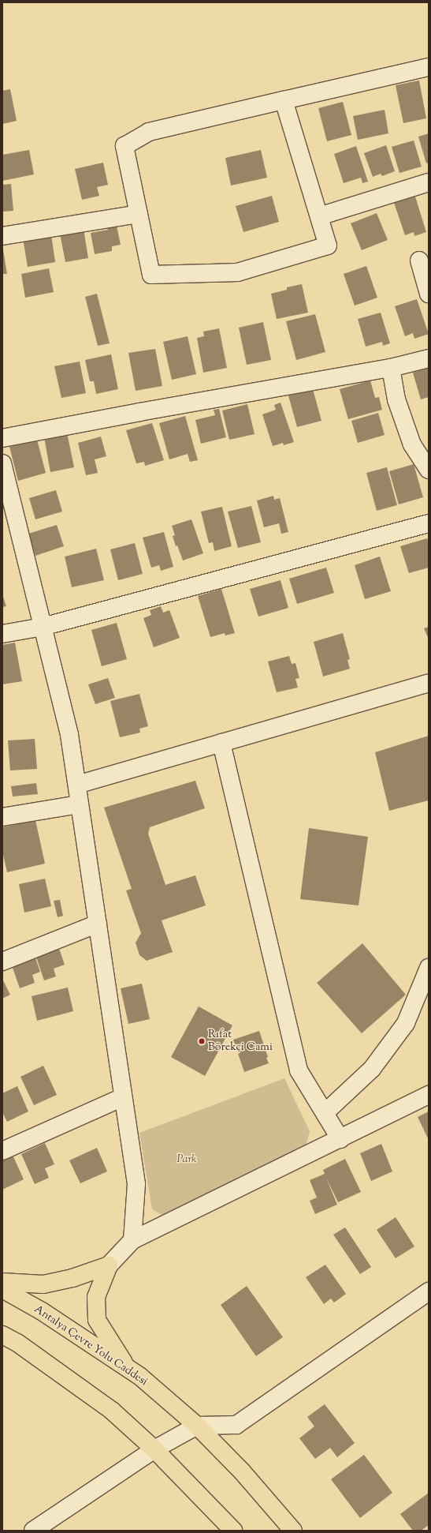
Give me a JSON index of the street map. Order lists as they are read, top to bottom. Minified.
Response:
{"streets":{"highway":["Antalya Çevre Yolu Caddesi"]},"parks":["Park"],"places":["Rıfat Börekçi Cami"]}
